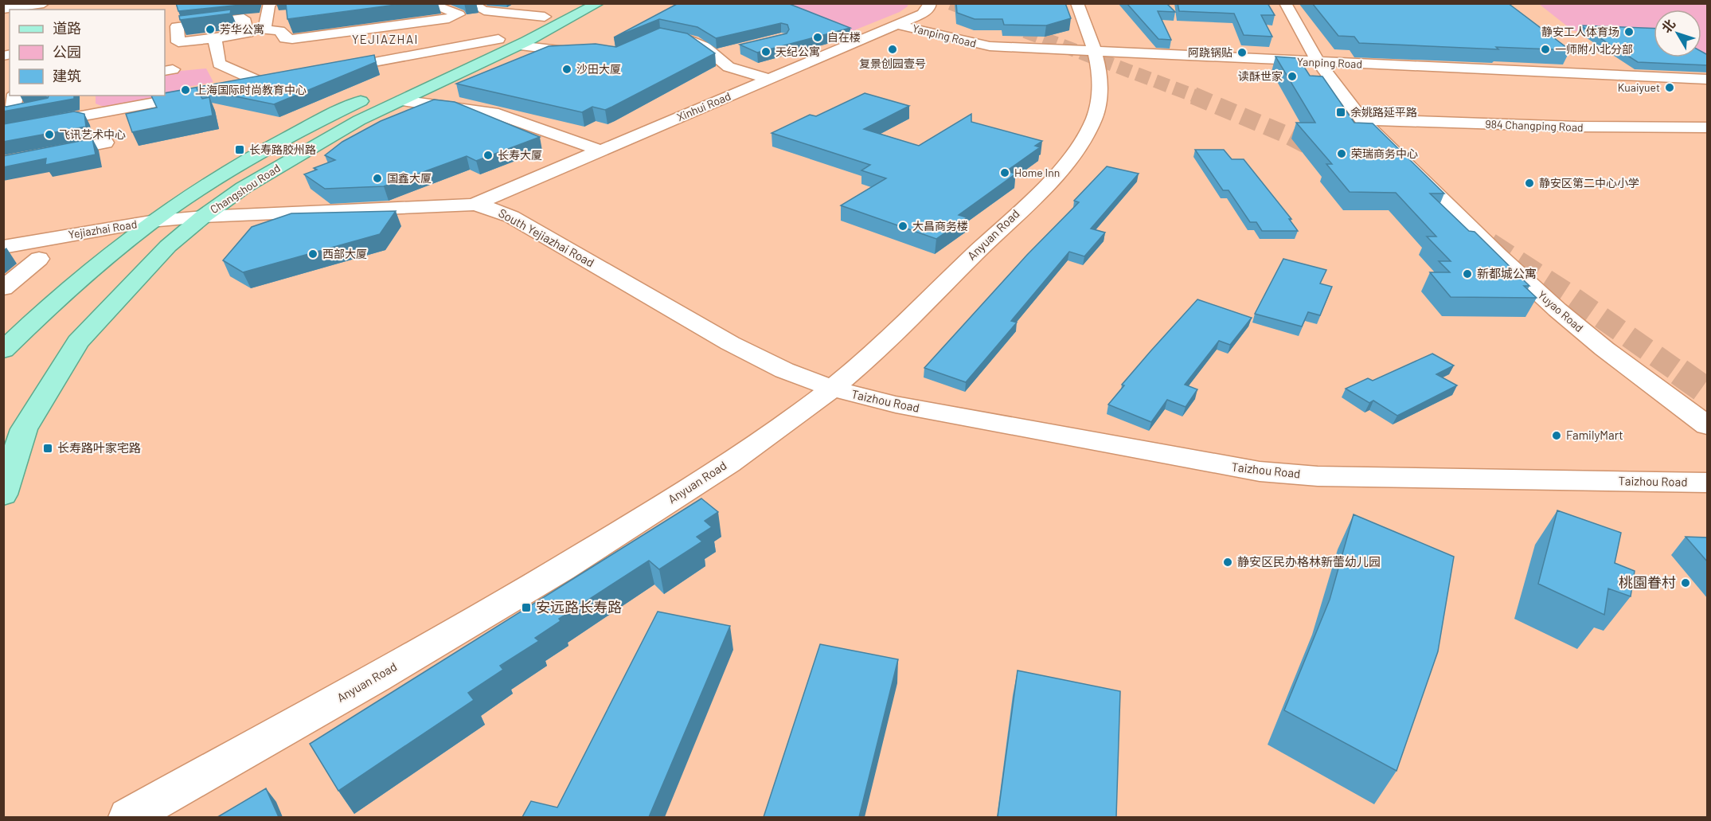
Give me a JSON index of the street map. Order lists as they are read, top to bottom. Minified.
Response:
{"streets":{"main road":["Changshou Road"],"street":["Yanping Road","Xinhui Road","984 Changping Road","Yejiazhai Road","Anyuan Road","South Yejiazhai Road","Yuyao Road","Taizhou Road"]},"crossings":[["Yanping Road","Xinhui Road"],["Yanping Road","Anyuan Road"],["Yanping Road","Yuyao Road"],["Xinhui Road","South Yejiazhai Road"],["984 Changping Road","Yuyao Road"],["Changshou Road","Yejiazhai Road"],["Changshou Road","South Yejiazhai Road"],["Yejiazhai Road","South Yejiazhai Road"],["Anyuan Road","South Yejiazhai Road"],["Anyuan Road","Taizhou Road"],["South Yejiazhai Road","Taizhou Road"]],"districts":["YEJIAZHAI"],"places":{"other":["芳华公寓","静安工人体育场","自在楼","复景创园壹号","一师附小北分部","天纪公寓","阿跷锅贴","沙田大厦","读酥世家","Kuaiyuet","上海国际时尚教育中心","飞讯艺术中心","荣瑞商务中心","长寿大厦","Home Inn","国鑫大厦","静安区第二中心小学","大昌商务楼","西部大厦","新都城公寓","FamilyMart","静安区民办格林新蕾幼儿园","桃園眷村"],"transit":["余姚路延平路","长寿路胶州路","长寿路叶家宅路","安远路长寿路"]},"legend":["道路","公园","建筑"],"north":"top left"}
